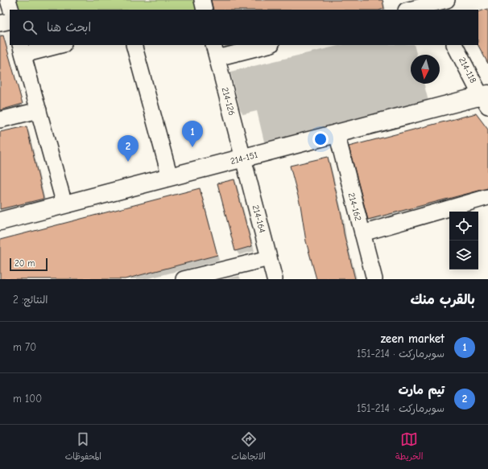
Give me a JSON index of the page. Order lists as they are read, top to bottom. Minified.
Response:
{"streets":{"street":["214-118","214-126","214-151","214-162","214-164"]},"crossings":[["214-118","214-151"],["214-126","214-151"],["214-126","214-164"],["214-151","214-162"],["214-151","214-164"]],"scale_bar":"20 m","north":"bottom","page":{"search":"ابحث هنا","pins":["1","2"],"scale":"20 m","heading":["بالقرب منك","النتائج: 2"],"list":[{"mark":"1","name":"zeen market","note":"سوبرماركت · 214-151","value":"70 m"},{"mark":"2","name":"تيم مارت","note":"سوبرماركت · 214-151","value":"100 m"}],"nav":["الخريطة","الاتجاهات","المحفوظات"]}}
